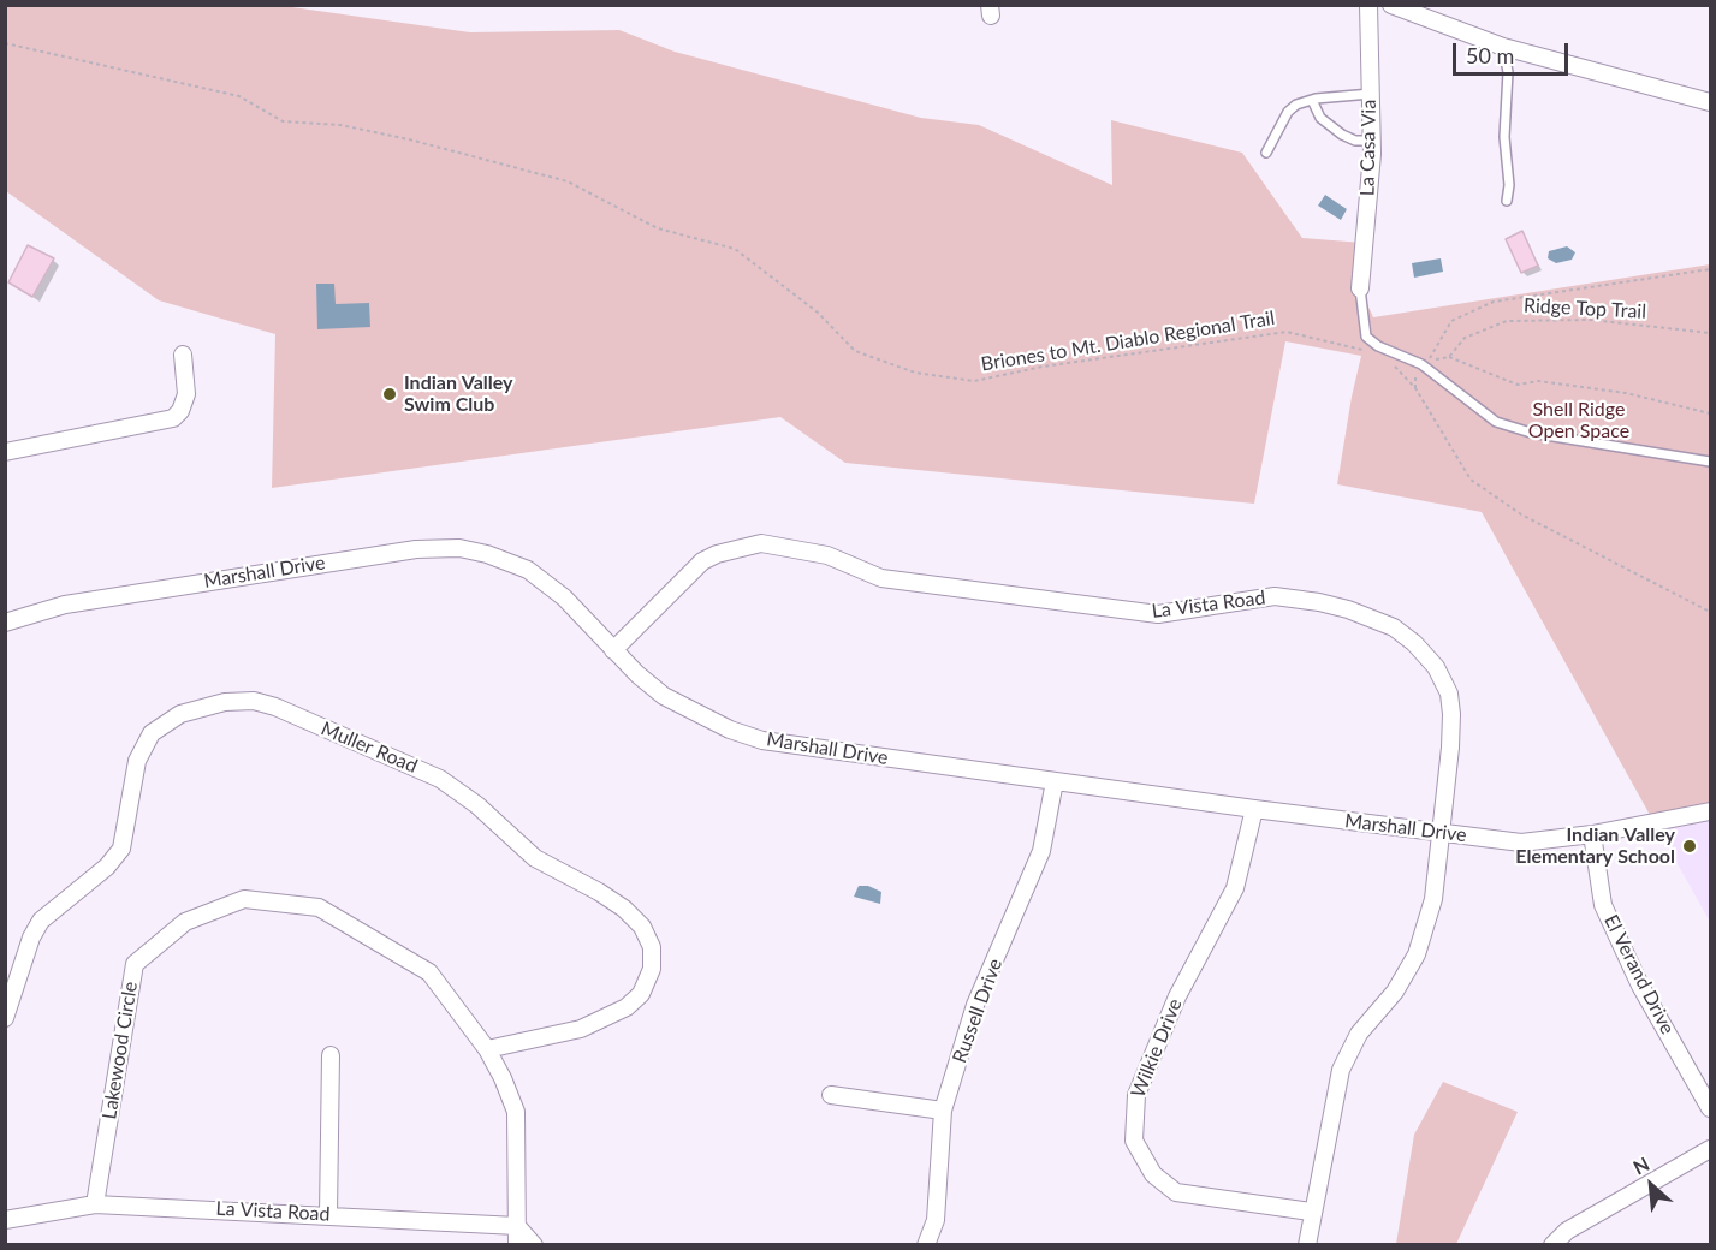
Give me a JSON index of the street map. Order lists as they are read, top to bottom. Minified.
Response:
{"streets":{"street":["La Casa Via","Marshall Drive","La Vista Road","Muller Road","El Verand Drive","Russell Drive","Wilkie Drive","Lakewood Circle"],"path":["Ridge Top Trail","Briones to Mt. Diablo Regional Trail"]},"crossings":[["Marshall Drive","La Vista Road"],["Marshall Drive","El Verand Drive"],["Marshall Drive","Russell Drive"],["Marshall Drive","Wilkie Drive"],["La Vista Road","Wilkie Drive"],["La Vista Road","Lakewood Circle"],["Muller Road","Lakewood Circle"]],"parks":["Shell Ridge Open Space"],"places":["Indian Valley Swim Club","Indian Valley Elementary School"],"scale_bar":"50 m","north":"top left"}
